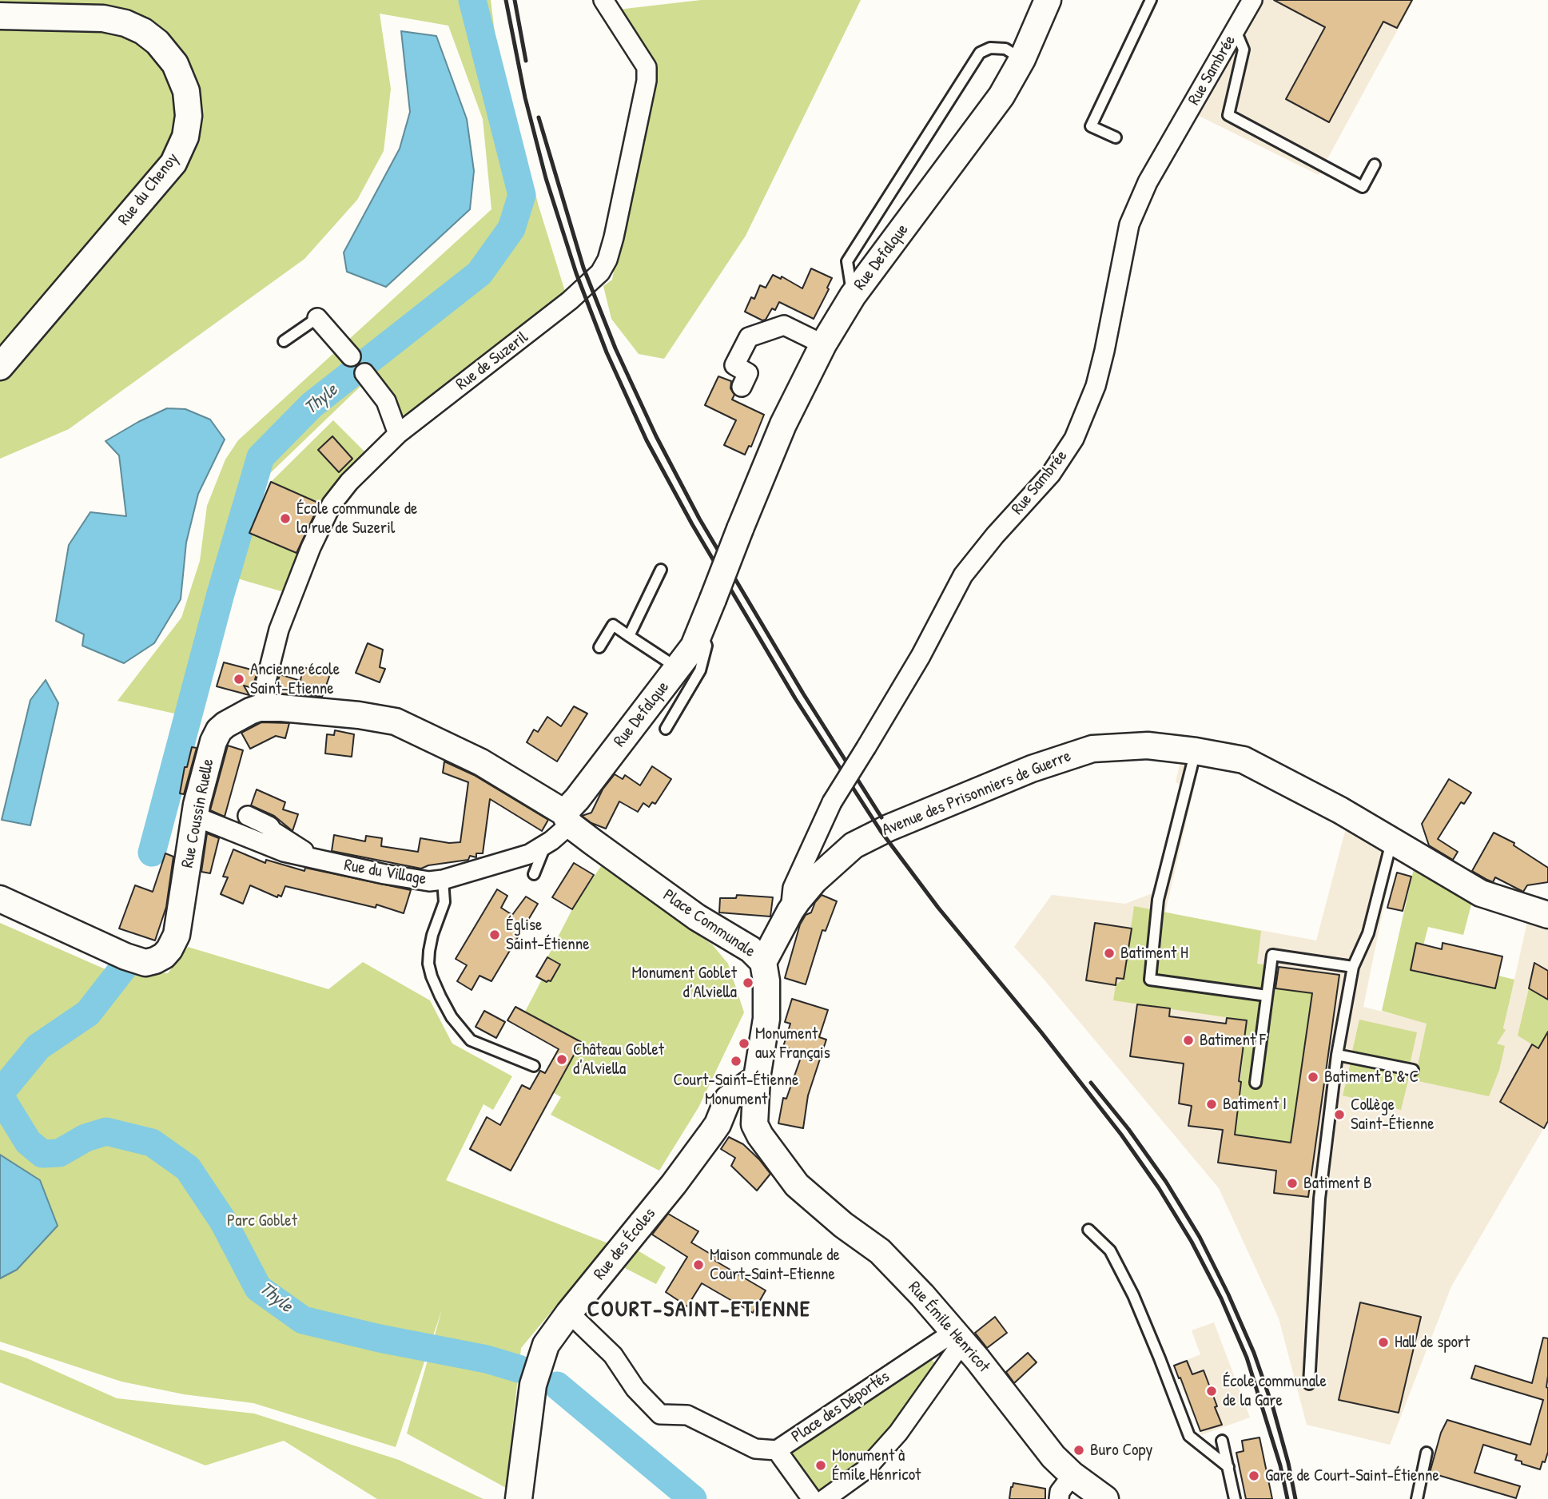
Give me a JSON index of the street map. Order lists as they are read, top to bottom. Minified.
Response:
{"streets":{"street":["Rue Sambrée","Rue du Chenoy","Rue Defalque","Rue de Suzeril","Avenue des Prisonniers de Guerre","Rue Coussin Ruelle","Rue du Village","Place Communale","Rue des Écoles","Rue Émile Henricot","Place des Déportés"]},"crossings":[["Rue Sambrée","Avenue des Prisonniers de Guerre"],["Rue Defalque","Rue Coussin Ruelle"],["Rue Defalque","Rue du Village"],["Rue Defalque","Place Communale"],["Rue de Suzeril","Rue Coussin Ruelle"],["Avenue des Prisonniers de Guerre","Place Communale"],["Rue Coussin Ruelle","Rue du Village"],["Rue Coussin Ruelle","Place Communale"],["Rue du Village","Place Communale"],["Place Communale","Rue Émile Henricot"],["Rue Émile Henricot","Place des Déportés"]],"districts":["COURT-SAINT-ETIENNE"],"water":["Thyle"],"parks":["Parc Goblet"],"places":["École communale de la rue de Suzeril","Ancienne école Saint-Etienne","Église Saint-Étienne","Batiment H","Monument Goblet d’Alviella","Batiment F","Monument aux Français","Château Goblet d'Alviella","Court-Saint-Étienne Monument","Batiment B & C","Batiment I","Collège Saint-Étienne","Batiment B","Maison communale de Court-Saint-Etienne","Hall de sport","École communale de la Gare","Buro Copy","Monument à Émile Henricot","Gare de Court-Saint-Étienne"]}
